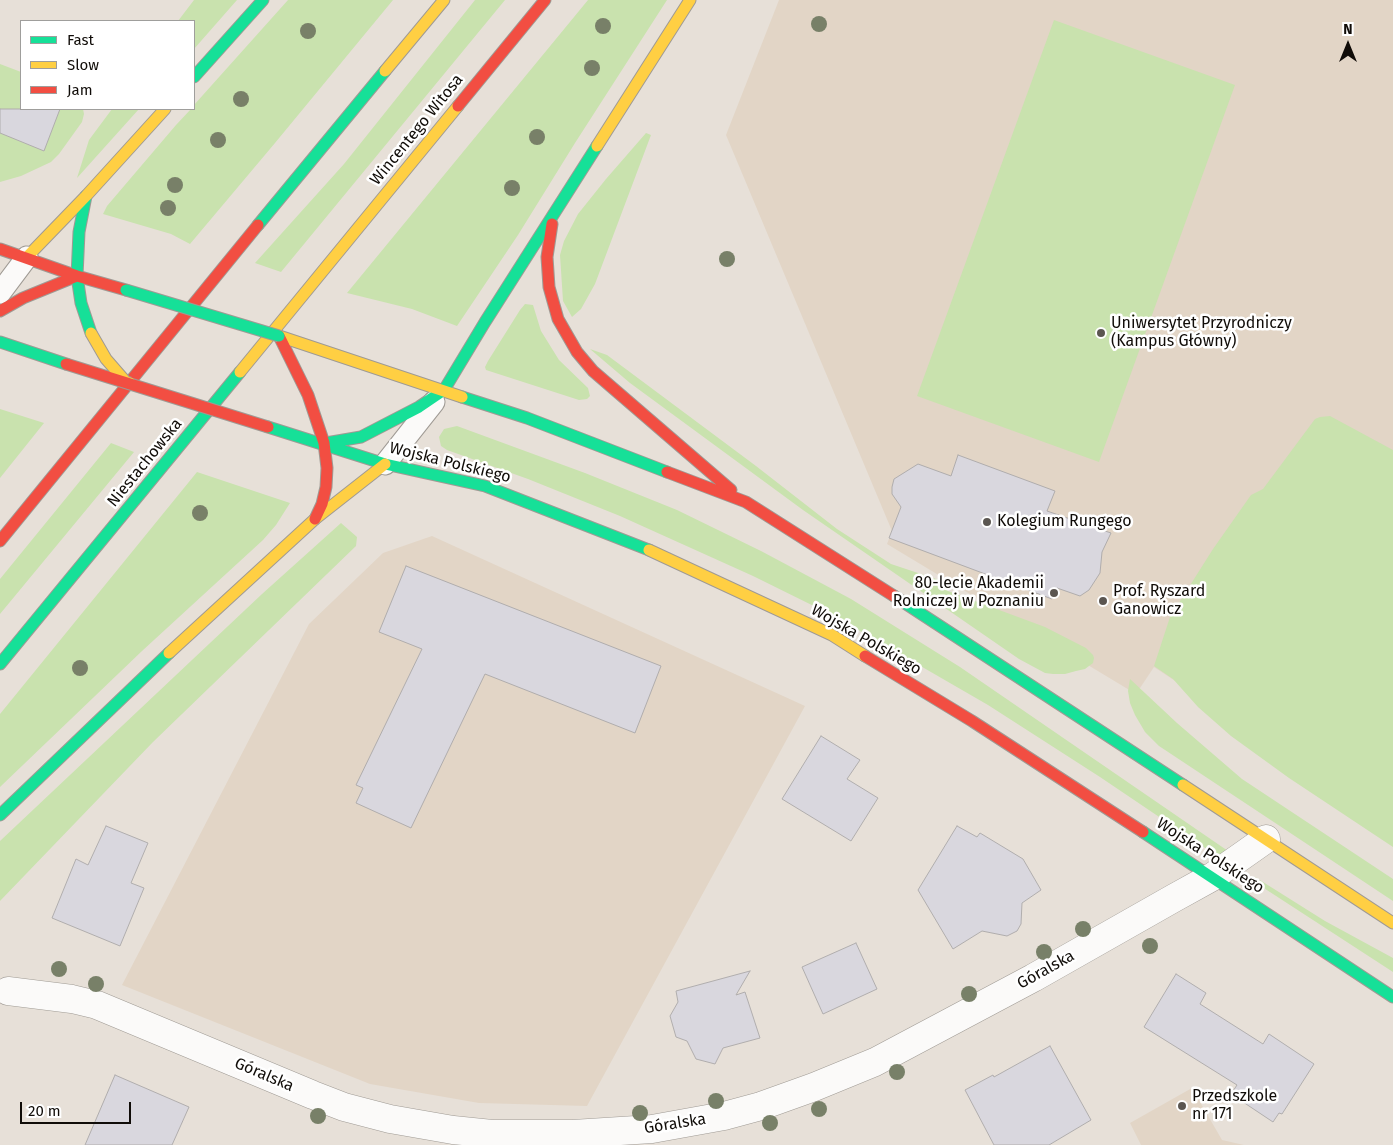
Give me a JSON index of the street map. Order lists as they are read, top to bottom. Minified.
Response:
{"streets":{"street":["Wincentego Witosa","Niestachowska","Wojska Polskiego","Góralska"]},"crossings":[["Wincentego Witosa","Niestachowska"],["Wojska Polskiego","Góralska"]],"places":["Uniwersytet Przyrodniczy (Kampus Główny)","Kolegium Rungego","80-lecie Akademii Rolniczej w Poznaniu","Prof. Ryszard Ganowicz","Przedszkole nr 171"],"legend":["Fast","Slow","Jam"],"scale_bar":"20 m","north":"top"}
